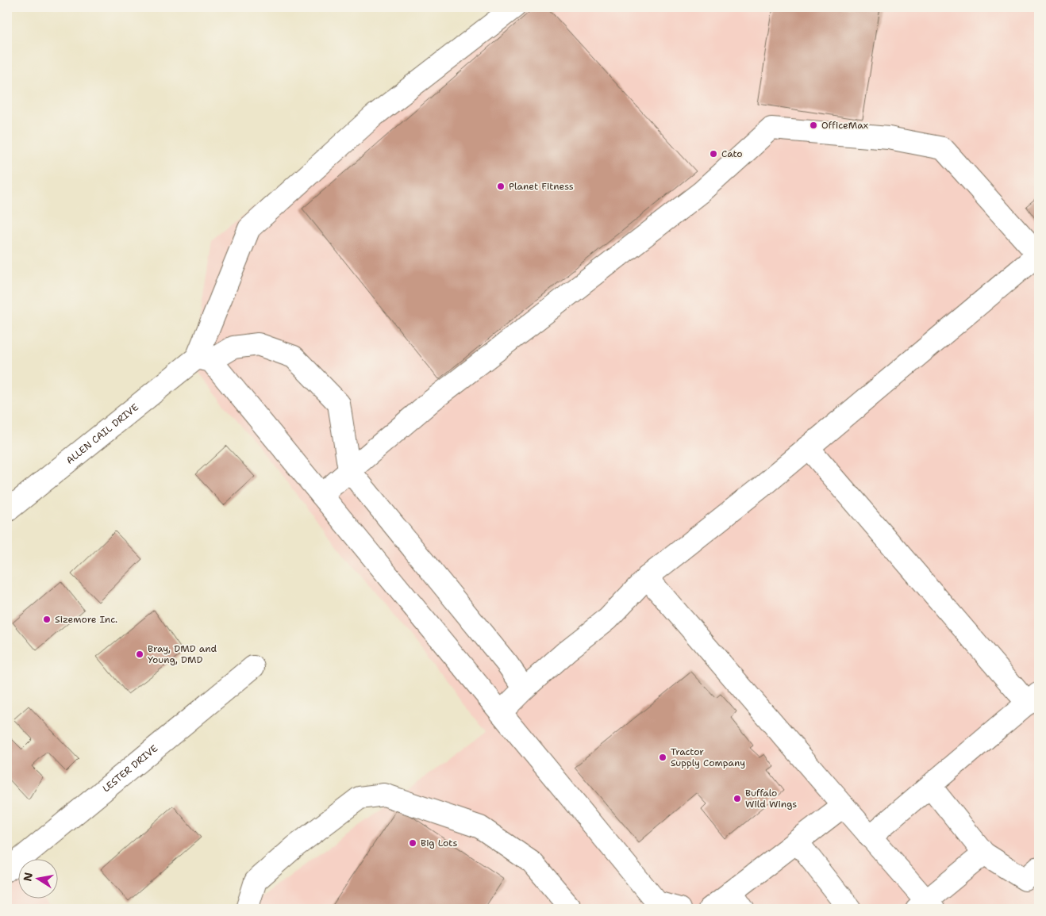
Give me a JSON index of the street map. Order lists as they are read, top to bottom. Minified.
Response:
{"streets":{"street":["ALLEN CAIL DRIVE","LESTER DRIVE"]},"places":["OfficeMax","Cato","Planet Fitness","Sizemore Inc.","Bray, DMD and Young, DMD","Tractor Supply Company","Buffalo Wild Wings","Big Lots"],"north":"left"}
